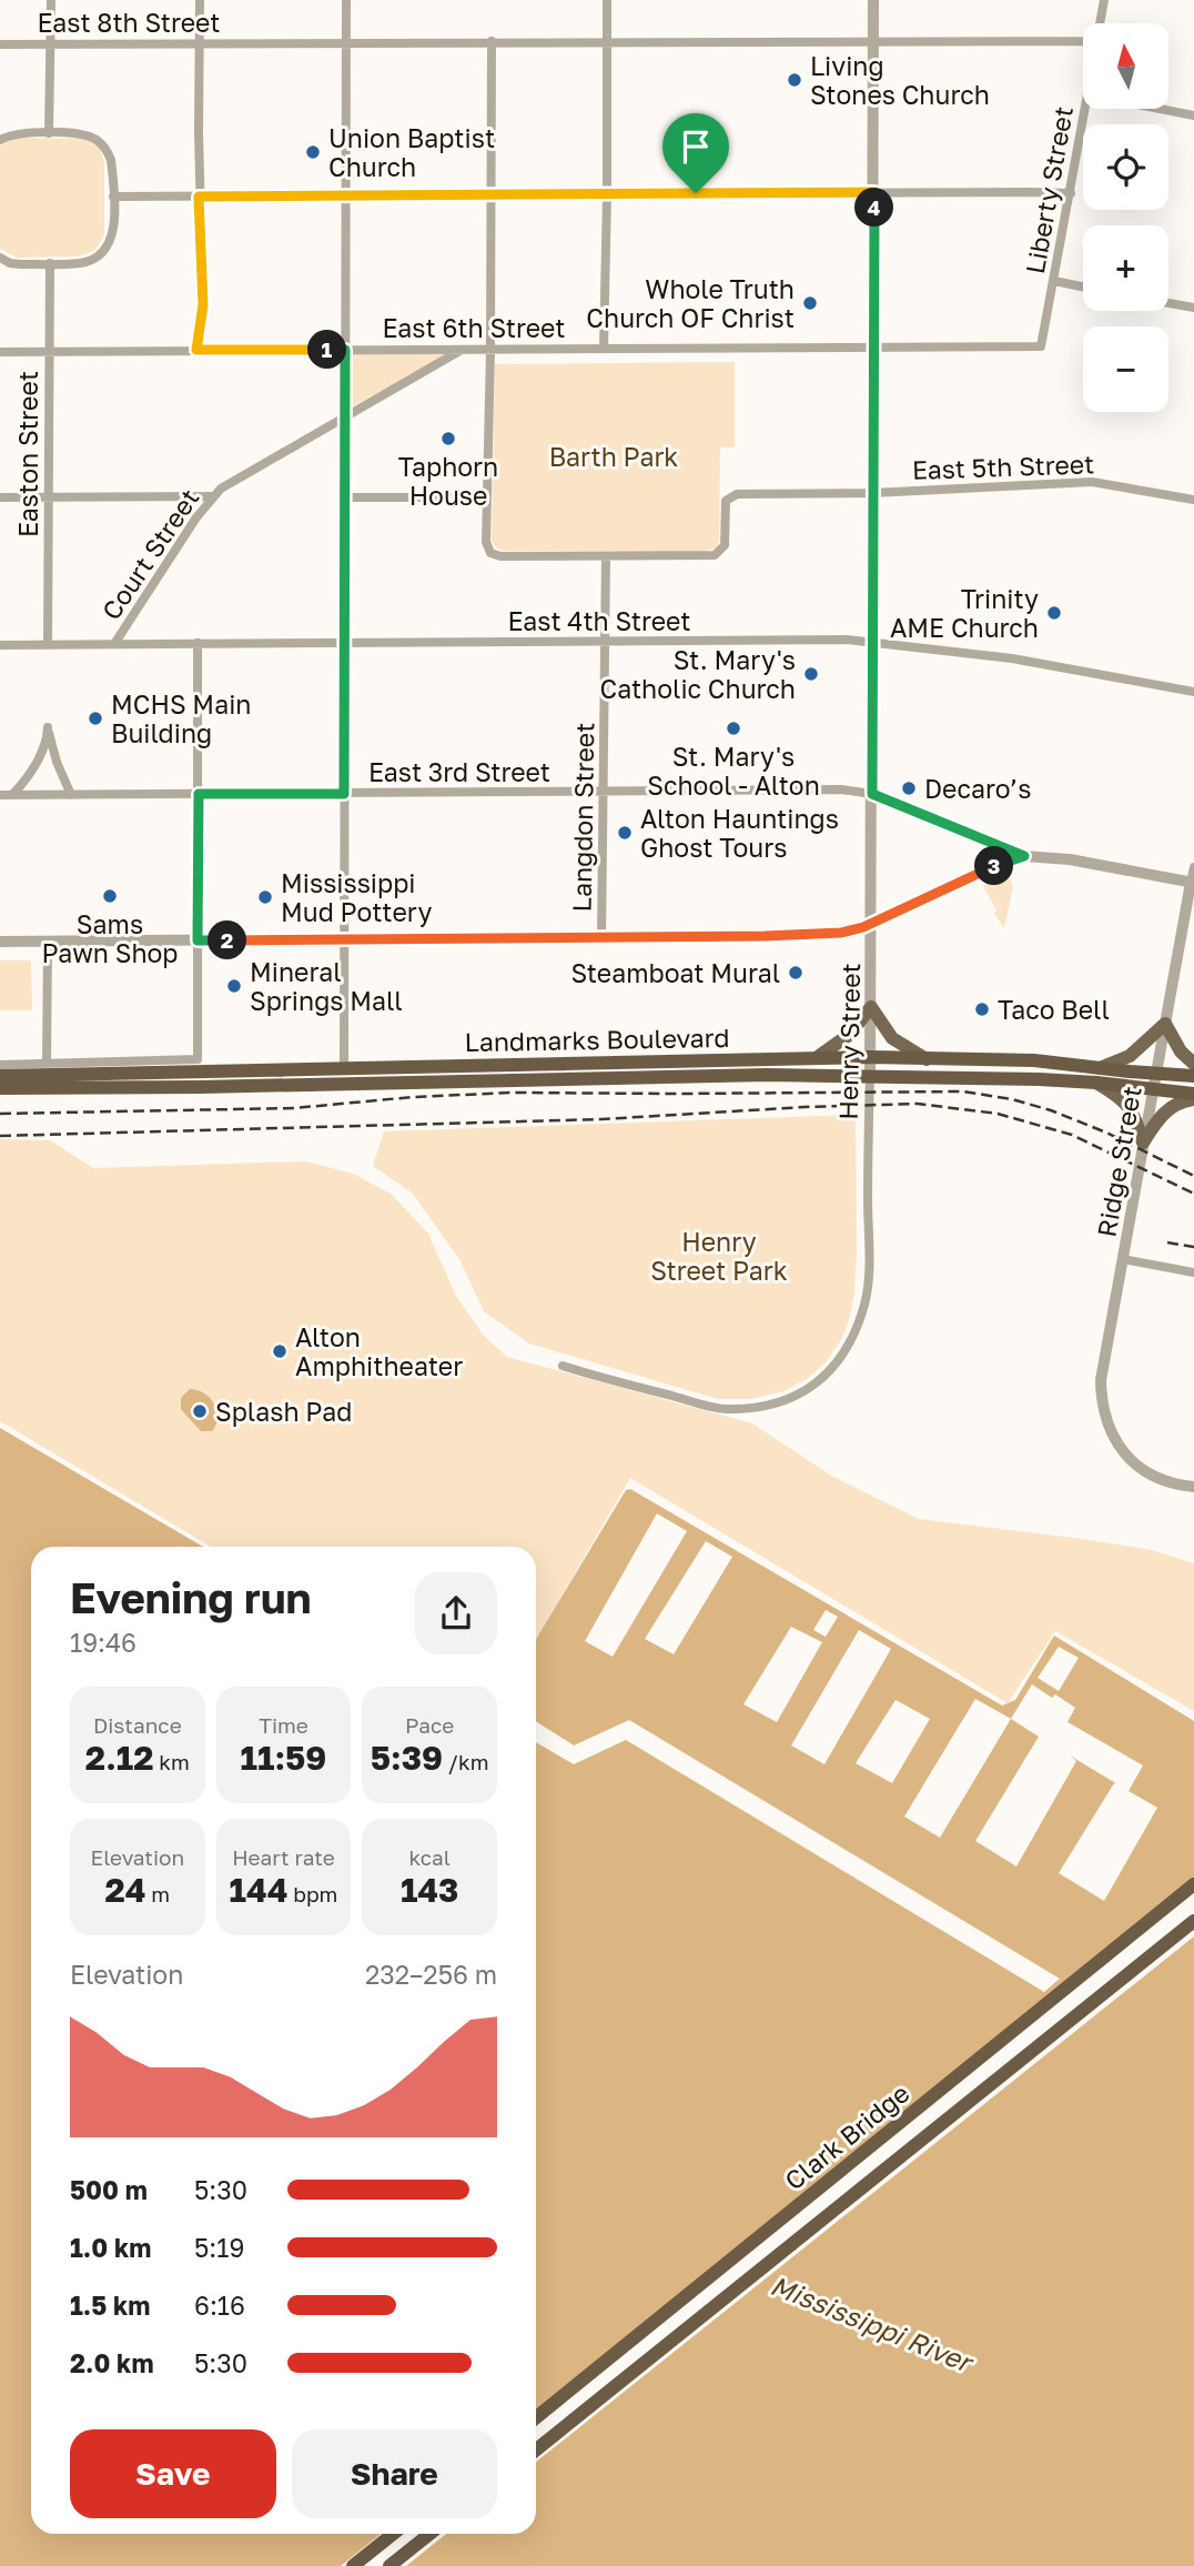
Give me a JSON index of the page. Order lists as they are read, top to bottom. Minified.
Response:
{"streets":{"highway":["Landmarks Boulevard","Clark Bridge"],"street":["East 8th Street","Liberty Street","East 6th Street","Easton Street","East 5th Street","Court Street","East 4th Street","East 3rd Street","Langdon Street","Henry Street","Ridge Street"]},"crossings":[["East 8th Street","Henry Street"],["Liberty Street","East 6th Street"],["East 6th Street","Easton Street"],["East 6th Street","Court Street"],["East 6th Street","Henry Street"],["Easton Street","East 4th Street"],["East 5th Street","Langdon Street"],["East 5th Street","Henry Street"],["Court Street","East 4th Street"],["East 4th Street","Langdon Street"],["East 4th Street","Henry Street"],["East 3rd Street","Langdon Street"],["East 3rd Street","Henry Street"],["Landmarks Boulevard","Henry Street"],["Landmarks Boulevard","Ridge Street"]],"water":["Mississippi River"],"parks":["Barth Park","Henry Street Park"],"places":["Living Stones Church","Union Baptist Church","Whole Truth Church OF Christ","Taphorn House","Trinity AME Church","St. Mary's Catholic Church","MCHS Main Building","St. Mary's School - Alton","Decaro’s","Alton Hauntings Ghost Tours","Sams Pawn Shop","Mississippi Mud Pottery","Steamboat Mural","Mineral Springs Mall","Taco Bell","Alton Amphitheater","Splash Pad"],"north":"top","page":{"map_buttons":["+","−"],"pins":["4","1","3","2"],"heading":["Evening run","19:46"],"stats":[["Distance","2.12 km"],["Time","11:59"],["Pace","5:39 /km"],["Elevation","24 m"],["Heart rate","144 bpm"],["kcal","143"]],"chart":["Elevation","232–256 m"],"list":[{"name":"500 m","note":"5:30"},{"name":"1.0 km","note":"5:19"},{"name":"1.5 km","note":"6:16"},{"name":"2.0 km","note":"5:30"}],"buttons":["Save","Share"]}}
